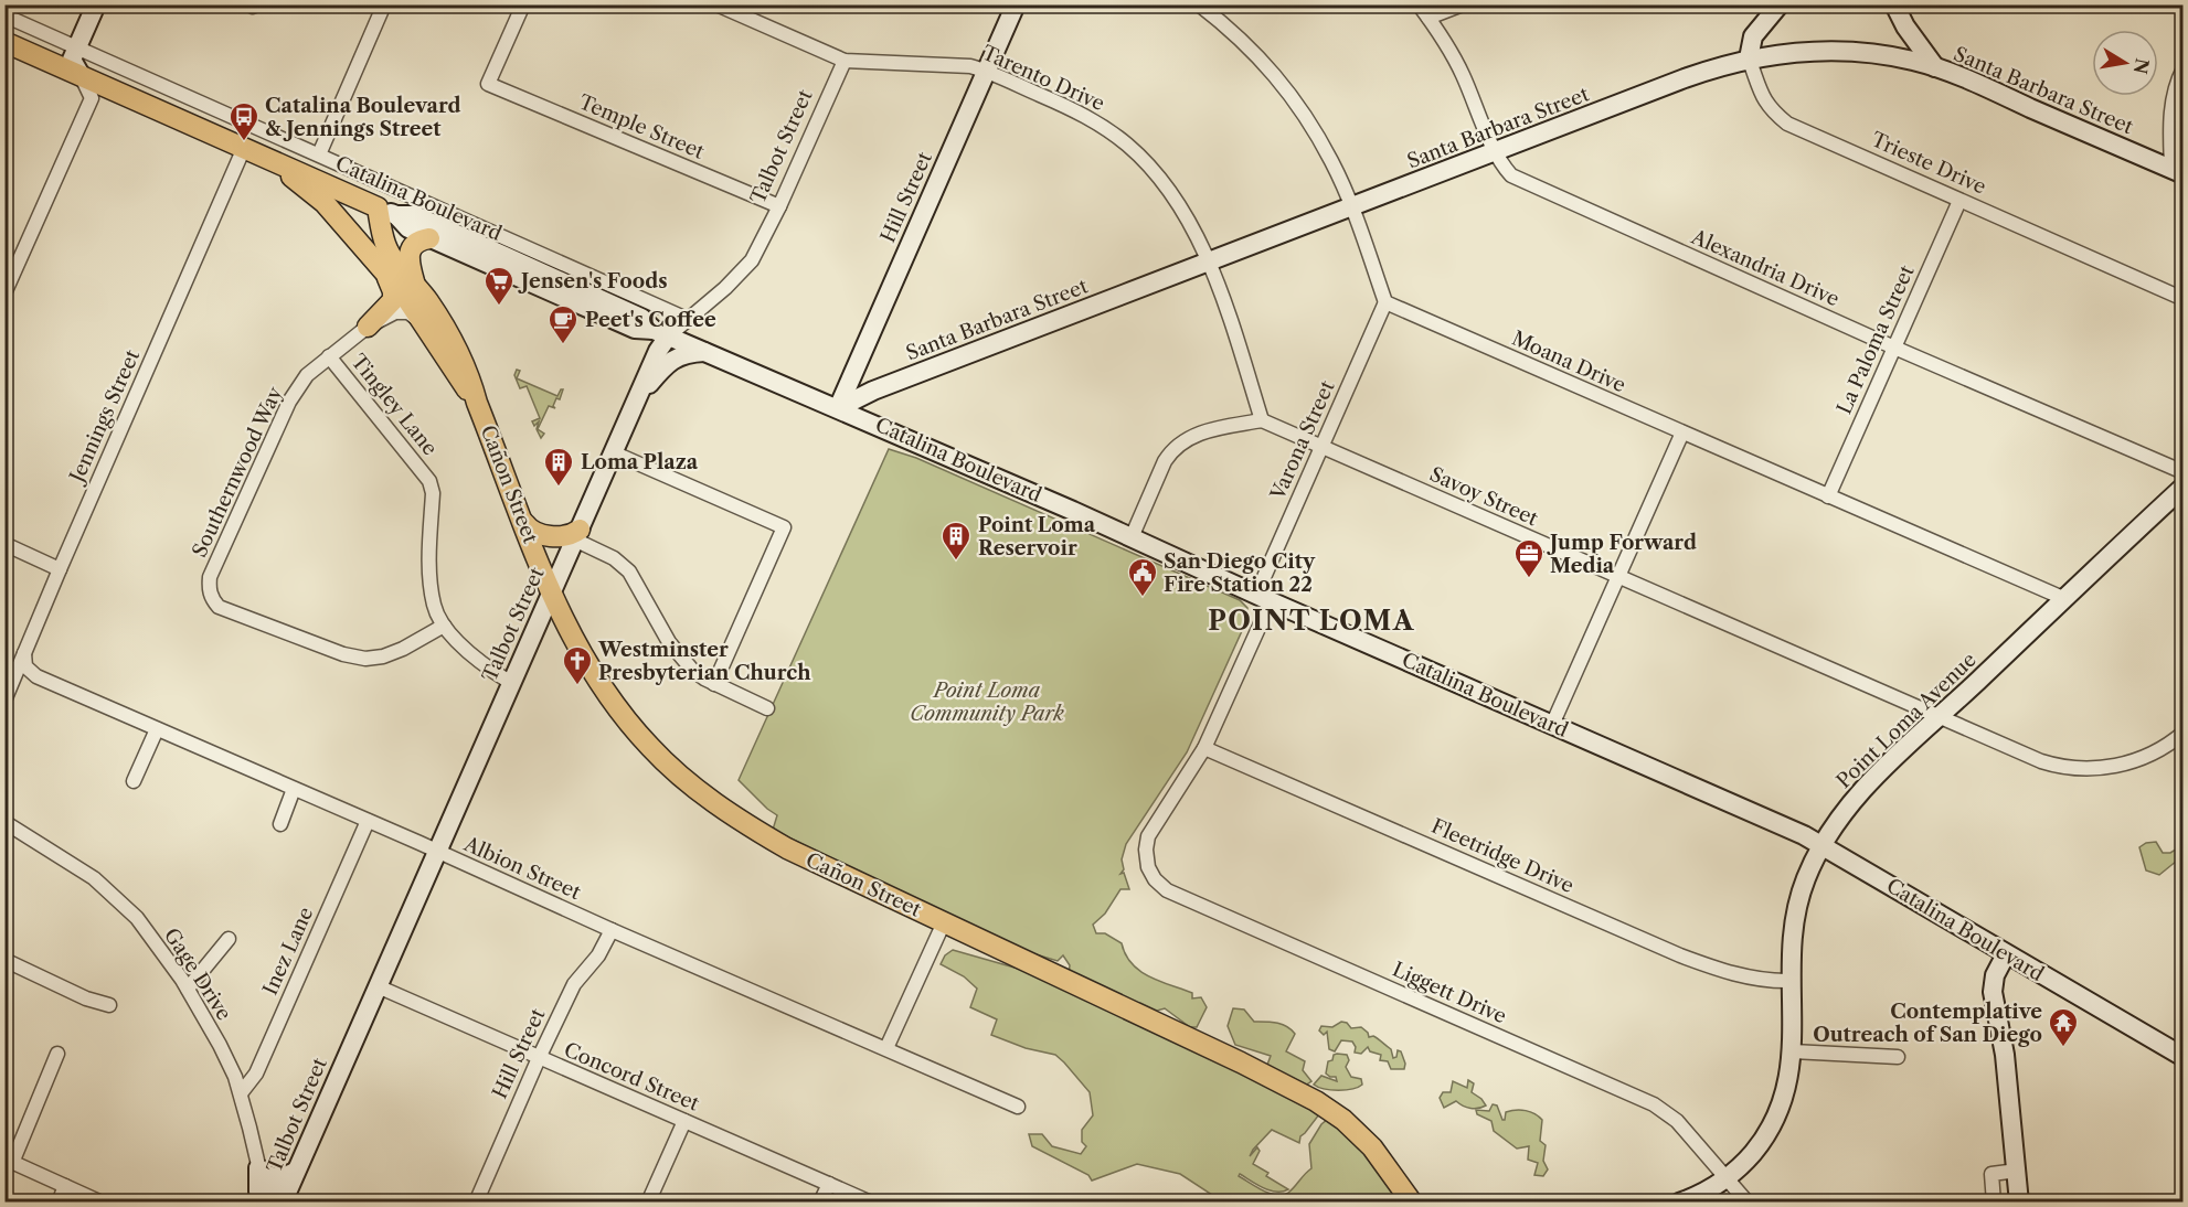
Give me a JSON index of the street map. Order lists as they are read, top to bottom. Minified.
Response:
{"streets":{"main road":["Santa Barbara Street","Talbot Street","Hill Street","Catalina Boulevard","Cañon Street","Point Loma Avenue"],"street":["Tarento Drive","Temple Street","Trieste Drive","Alexandria Drive","La Paloma Street","Moana Drive","Tingley Lane","Jennings Street","Varona Street","Southernwood Way","Savoy Street","Fleetridge Drive","Albion Street","Inez Lane","Gage Drive","Liggett Drive","Concord Street"]},"crossings":[["Tarento Drive","Santa Barbara Street"],["Tarento Drive","Talbot Street"],["Tarento Drive","Hill Street"],["Tarento Drive","Savoy Street"],["Santa Barbara Street","Trieste Drive"],["Santa Barbara Street","Hill Street"],["Santa Barbara Street","Catalina Boulevard"],["Santa Barbara Street","Alexandria Drive"],["Temple Street","Talbot Street"],["Talbot Street","Catalina Boulevard"],["Talbot Street","Tingley Lane"],["Talbot Street","Cañon Street"],["Talbot Street","Albion Street"],["Talbot Street","Gage Drive"],["Talbot Street","Concord Street"],["Trieste Drive","La Paloma Street"],["Hill Street","Catalina Boulevard"],["Hill Street","Albion Street"],["Hill Street","Concord Street"],["Catalina Boulevard","Jennings Street"],["Catalina Boulevard","Varona Street"],["Catalina Boulevard","Cañon Street"],["Catalina Boulevard","Point Loma Avenue"],["Alexandria Drive","La Paloma Street"],["La Paloma Street","Moana Drive"],["Moana Drive","Varona Street"],["Moana Drive","Point Loma Avenue"],["Tingley Lane","Southernwood Way"],["Jennings Street","Albion Street"],["Varona Street","Savoy Street"],["Varona Street","Fleetridge Drive"],["Varona Street","Liggett Drive"],["Southernwood Way","Cañon Street"],["Savoy Street","Point Loma Avenue"],["Point Loma Avenue","Fleetridge Drive"],["Point Loma Avenue","Liggett Drive"],["Albion Street","Inez Lane"],["Inez Lane","Gage Drive"]],"districts":["POINT LOMA"],"parks":["Point Loma Community Park"],"places":{"bus stop":["Catalina Boulevard & Jennings Street"],"supermarket":["Jensen's Foods"],"cafe":["Peet's Coffee"],"building":["Loma Plaza","Point Loma Reservoir"],"office":["Jump Forward Media"],"public building":["San Diego City Fire Station 22"],"church":["Westminster Presbyterian Church"],"temple":["Contemplative Outreach of San Diego"]},"north":"right"}
